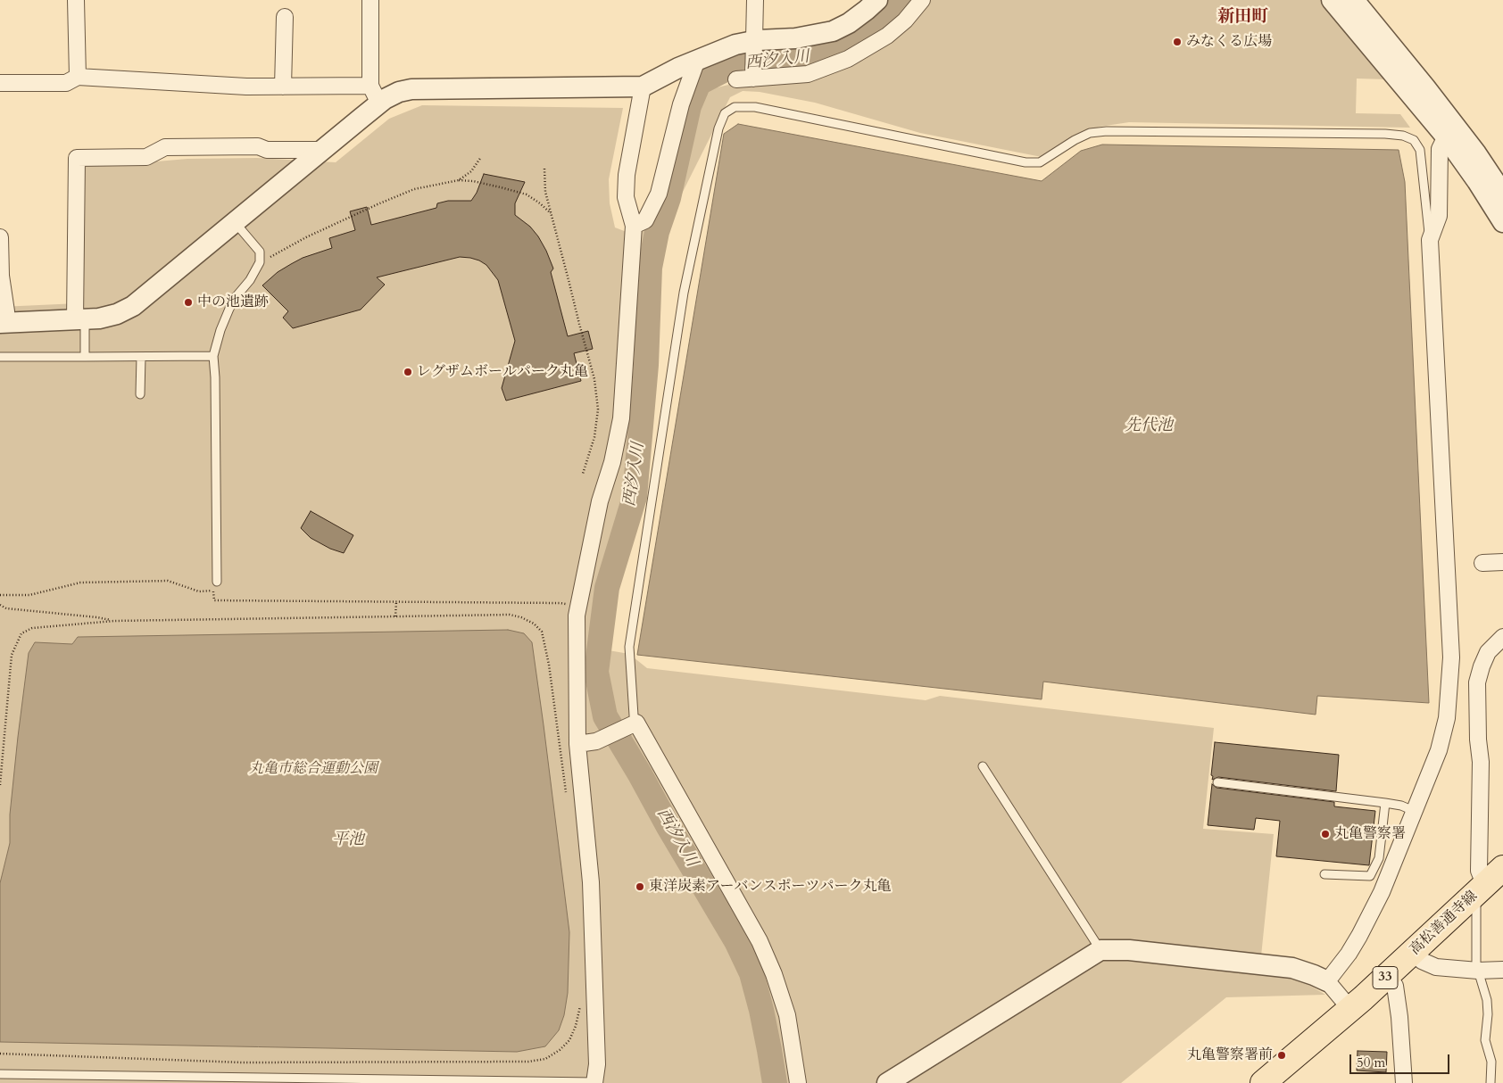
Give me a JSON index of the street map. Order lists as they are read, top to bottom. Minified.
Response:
{"streets":{"main road":["高松善通寺線","33"]},"districts":["新田町"],"water":["西汐入川","先代池","平池"],"parks":["丸亀市総合運動公園"],"places":["みなくる広場","中の池遺跡","レグザムボールパーク丸亀","丸亀警察署","東洋炭素アーバンスポーツパーク丸亀","丸亀警察署前"],"scale_bar":"50 m"}
